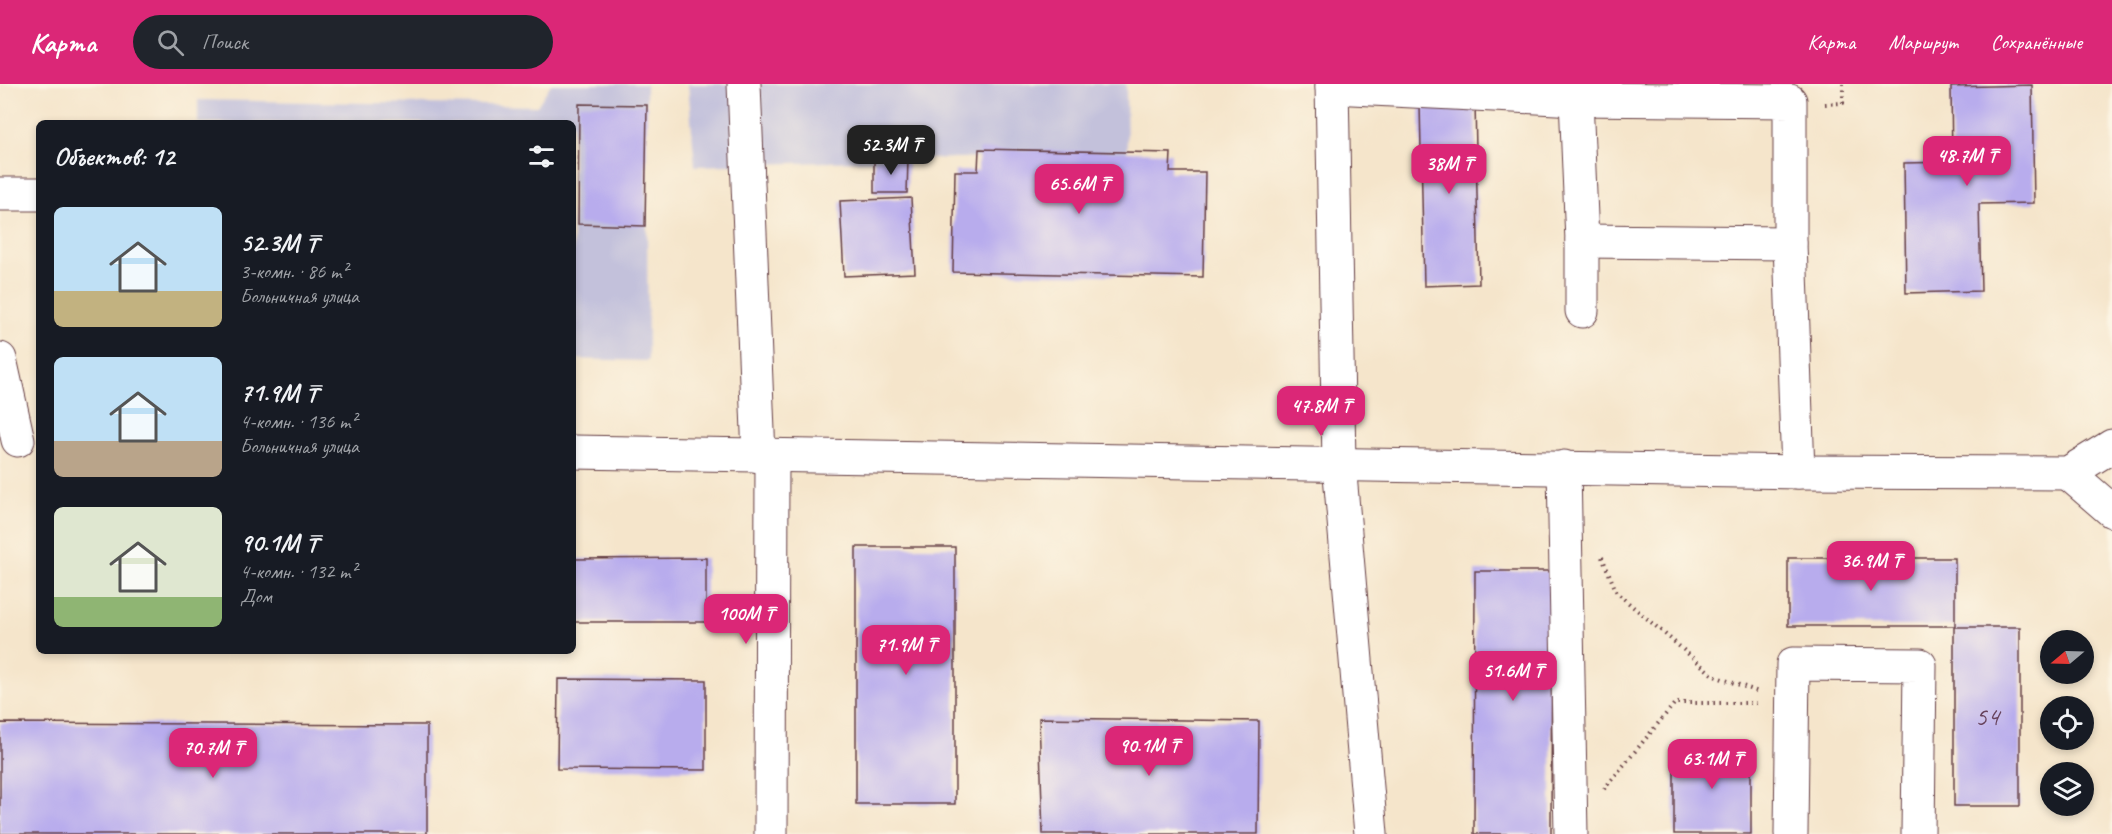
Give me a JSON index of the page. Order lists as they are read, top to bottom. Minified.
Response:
{"house_numbers":["54"],"north":"left","page":{"header":"Карта","search":"Поиск","nav":["Карта","Маршрут","Сохранённые"],"heading":"Объектов: 12","price":["52.3M ₸","48.7M ₸","38M ₸","65.6M ₸","47.8M ₸","36.9M ₸","100M ₸","71.9M ₸","51.6M ₸","90.1M ₸","70.7M ₸","63.1M ₸"],"list":[{"name":"52.3M ₸","note":"3-комн. · 86 m² · Больничная улица"},{"name":"71.9M ₸","note":"4-комн. · 136 m² · Больничная улица"},{"name":"90.1M ₸","note":"4-комн. · 132 m² · Дом"}]}}
